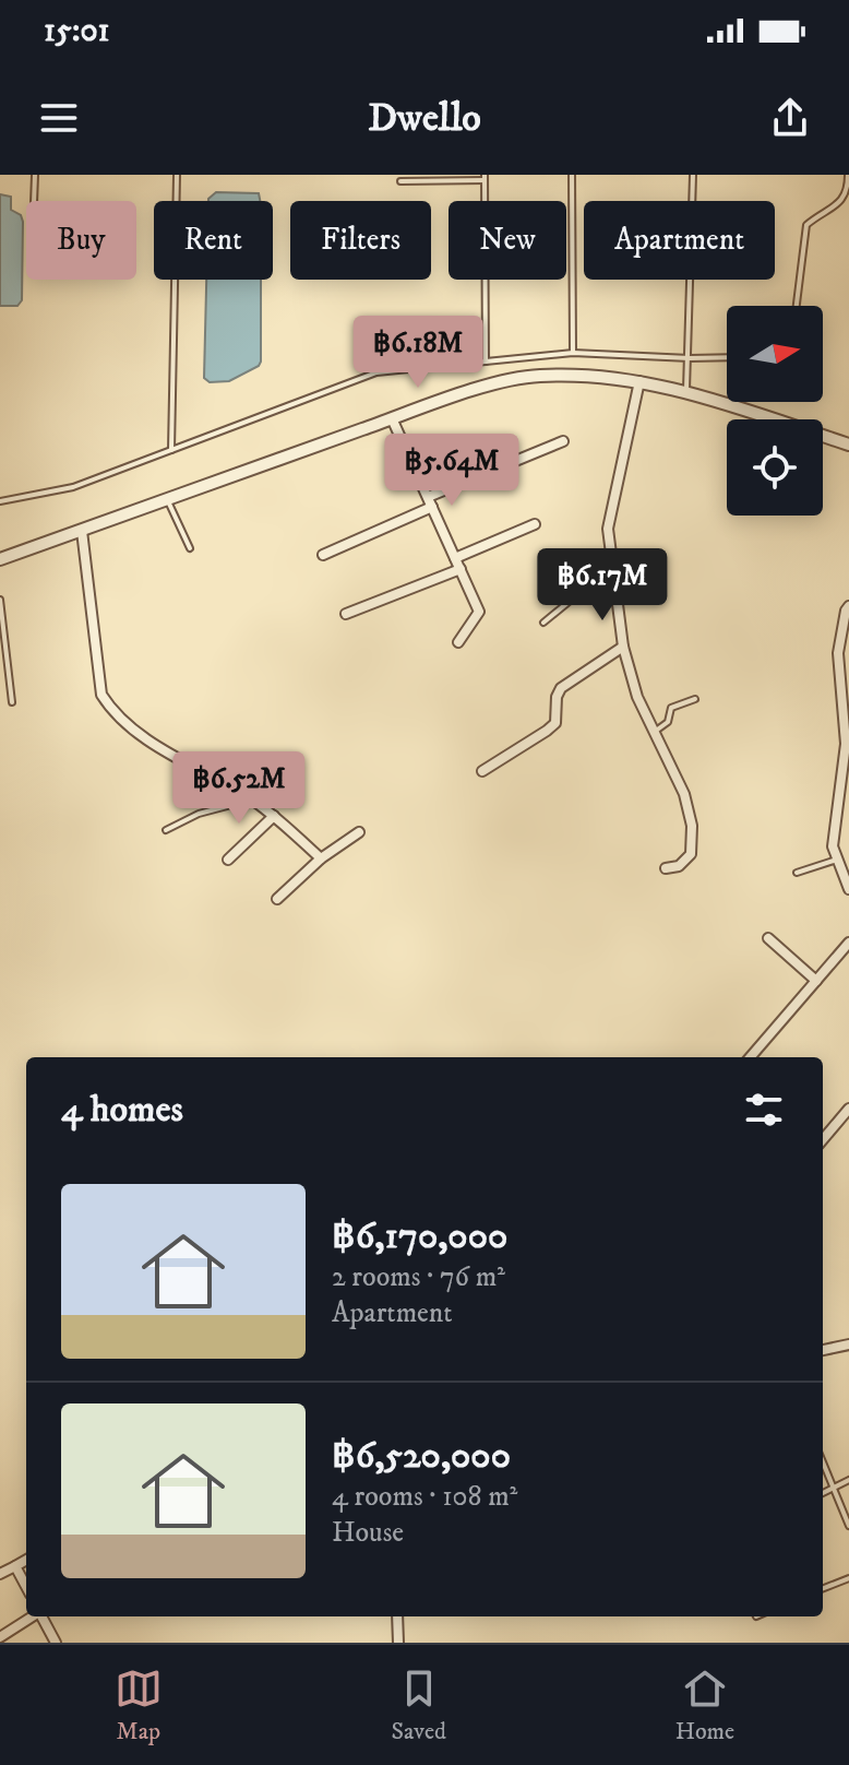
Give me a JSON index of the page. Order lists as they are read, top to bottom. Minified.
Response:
{"north":"right","page":{"status":"15:01","header":"Dwello","chip":["Buy","Rent","Filters","New","Apartment"],"price":["฿6.18M","฿5.64M","฿6.17M","฿6.52M"],"heading":"4 homes","list":[{"name":"฿6,170,000","note":"2 rooms · 76 m² · Apartment"},{"name":"฿6,520,000","note":"4 rooms · 108 m² · House"}],"tabs":["Map","Saved","Home"]}}
